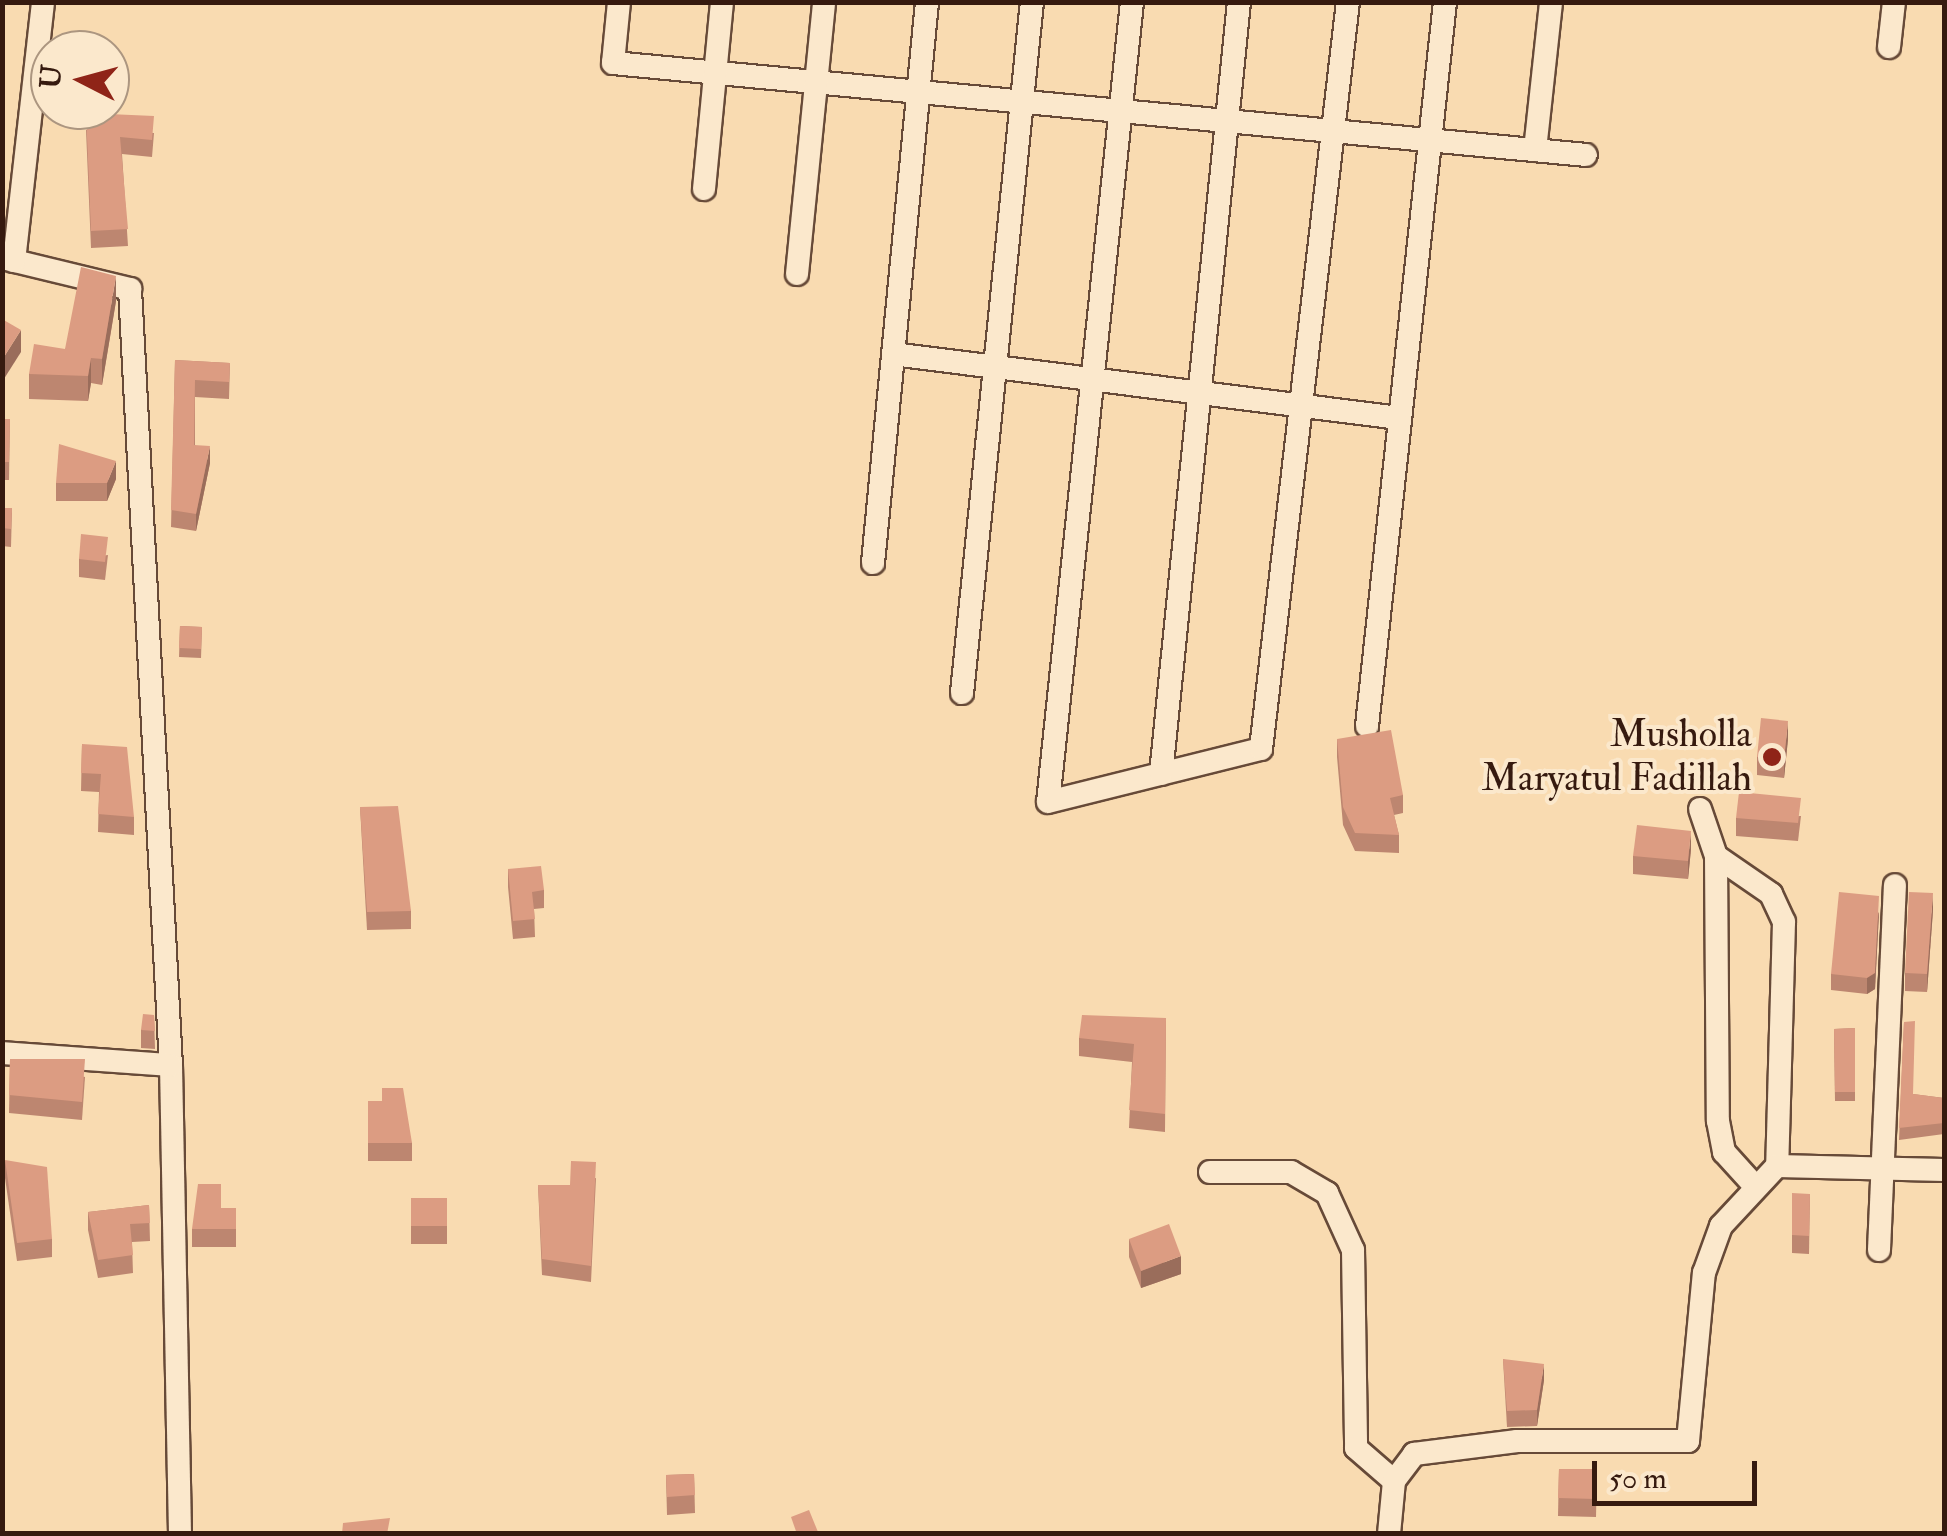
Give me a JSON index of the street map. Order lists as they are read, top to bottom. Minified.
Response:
{"places":["Musholla Maryatul Fadillah"],"scale_bar":"50 m","north":"left"}
